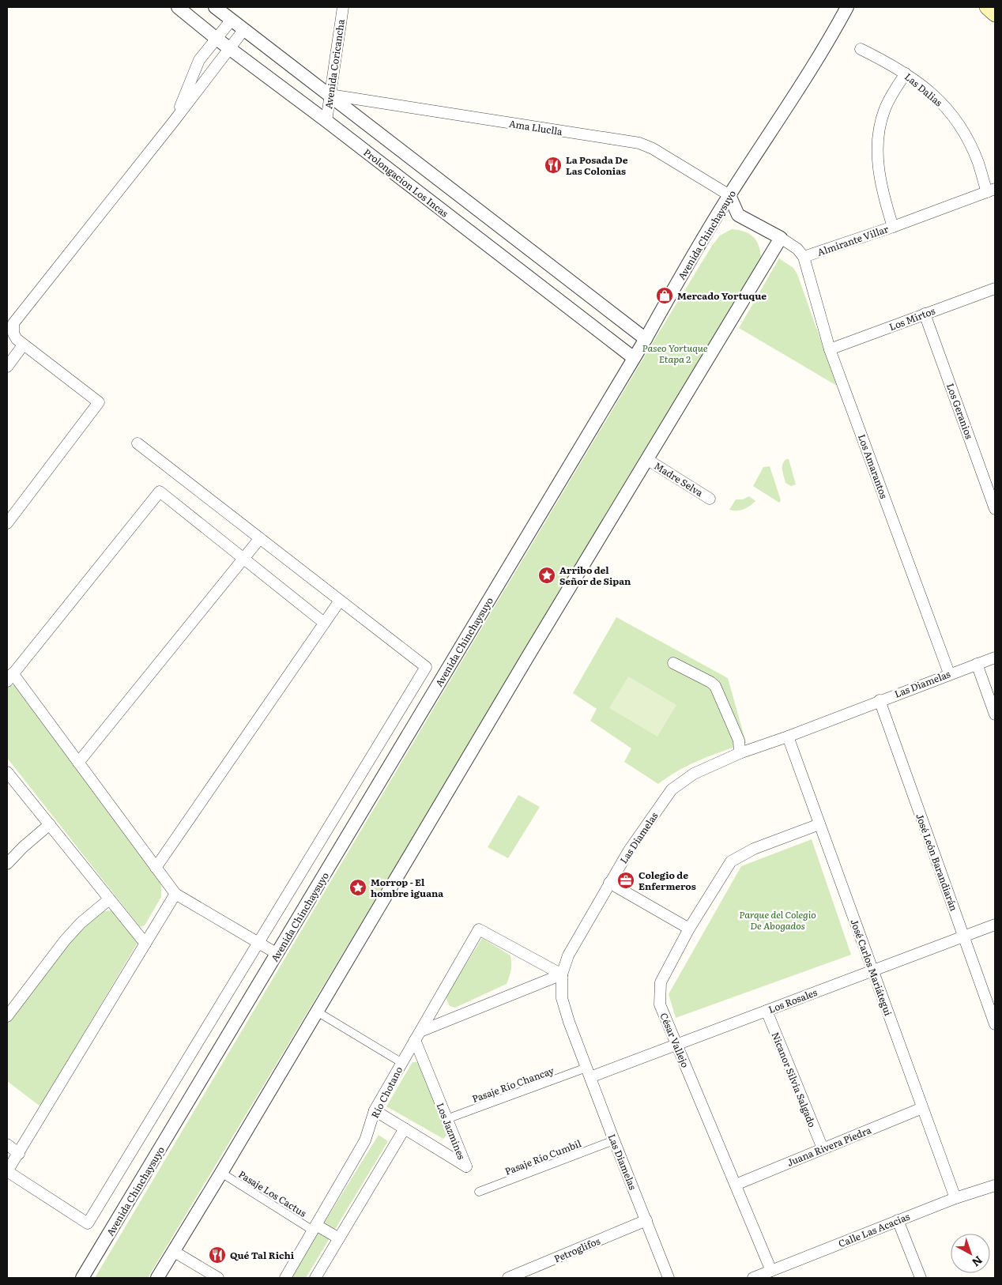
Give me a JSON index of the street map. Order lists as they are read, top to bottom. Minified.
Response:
{"streets":{"street":["Avenida Coricancha","Las Dalias","Ama Lluclla","Prolongacion Los Incas","Avenida Chinchaysuyo","Almirante Villar","Los Mirtos","Los Geranios","Los Amarantos","Madre Selva","Las Diamelas","José León Barandiarán","José Carlos Mariátegui","Los Rosales","César Vallejo","Nicanor Silvia Salgado","Pasaje Río Chancay","Río Chotano","Los Jazmines","Juana Rivera Piedra","Pasaje Río Cumbil","Pasaje Los Cactus","Calle Las Acacias","Petroglifos"]},"crossings":[["Avenida Coricancha","Ama Lluclla"],["Avenida Coricancha","Prolongacion Los Incas"],["Las Dalias","Almirante Villar"],["Ama Lluclla","Avenida Chinchaysuyo"],["Ama Lluclla","Almirante Villar"],["Prolongacion Los Incas","Avenida Chinchaysuyo"],["Avenida Chinchaysuyo","Almirante Villar"],["Almirante Villar","Los Amarantos"],["Los Mirtos","Los Geranios"],["Los Mirtos","Los Amarantos"],["Los Amarantos","Las Diamelas"],["Las Diamelas","José León Barandiarán"],["Las Diamelas","José Carlos Mariátegui"],["Las Diamelas","Los Rosales"],["Las Diamelas","Pasaje Río Chancay"],["Las Diamelas","Río Chotano"],["Las Diamelas","Pasaje Río Cumbil"],["Las Diamelas","Petroglifos"],["José León Barandiarán","Los Rosales"],["José Carlos Mariátegui","Los Rosales"],["José Carlos Mariátegui","César Vallejo"],["José Carlos Mariátegui","Juana Rivera Piedra"],["José Carlos Mariátegui","Calle Las Acacias"],["Los Rosales","César Vallejo"],["Los Rosales","Nicanor Silvia Salgado"],["Los Rosales","Pasaje Río Chancay"],["César Vallejo","Juana Rivera Piedra"],["César Vallejo","Calle Las Acacias"],["Nicanor Silvia Salgado","Juana Rivera Piedra"],["Pasaje Río Chancay","Los Jazmines"],["Río Chotano","Los Jazmines"],["Río Chotano","Pasaje Los Cactus"]],"parks":["Paseo Yortuque Etapa 2","Parque del Colegio De Abogados"],"places":{"restaurant":["La Posada De Las Colonias","Qué Tal Richi"],"shop":["Mercado Yortuque"],"place":["Arribo del Señor de Sipan","Morrop - El hombre iguana"],"office":["Colegio de Enfermeros"]},"north":"bottom right"}
